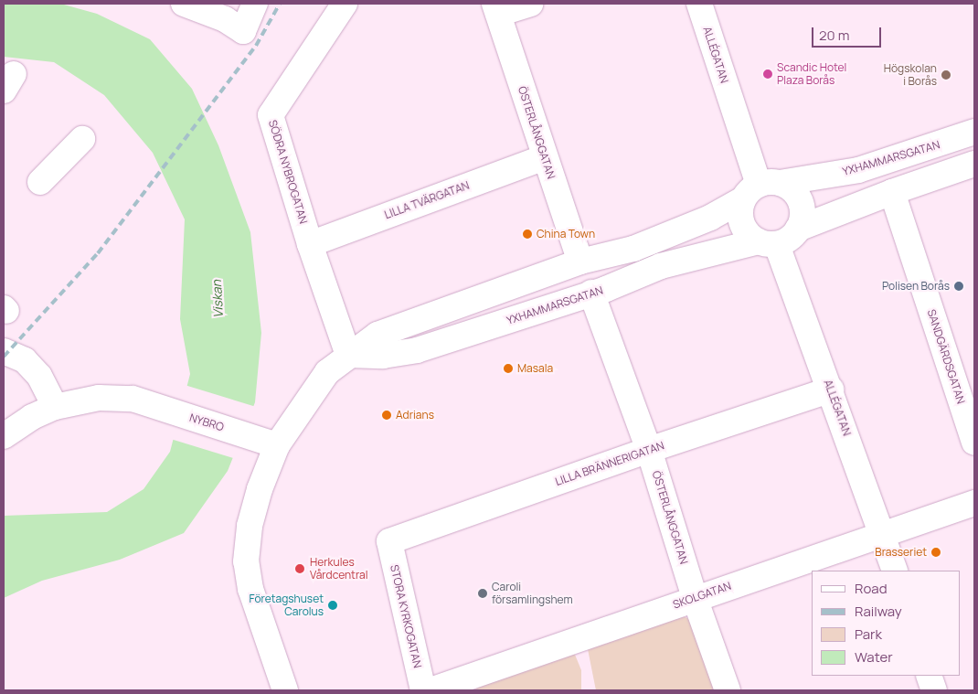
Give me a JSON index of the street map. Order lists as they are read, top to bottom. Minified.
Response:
{"streets":{"street":["ALLÉGATAN","ÖSTERLÅNGGATAN","YXHAMMARSGATAN","SÖDRA NYBROGATAN","LILLA TVÄRGATAN","SANDGÄRDSGATAN","NYBRO","LILLA BRÄNNERIGATAN","SKOLGATAN","STORA KYRKOGATAN"]},"crossings":[["ALLÉGATAN","YXHAMMARSGATAN"],["ALLÉGATAN","LILLA BRÄNNERIGATAN"],["ALLÉGATAN","SKOLGATAN"],["ÖSTERLÅNGGATAN","YXHAMMARSGATAN"],["ÖSTERLÅNGGATAN","LILLA TVÄRGATAN"],["ÖSTERLÅNGGATAN","LILLA BRÄNNERIGATAN"],["ÖSTERLÅNGGATAN","SKOLGATAN"],["YXHAMMARSGATAN","SÖDRA NYBROGATAN"],["YXHAMMARSGATAN","NYBRO"],["SÖDRA NYBROGATAN","LILLA TVÄRGATAN"],["LILLA BRÄNNERIGATAN","STORA KYRKOGATAN"]],"water":["Viskan"],"places":["Scandic Hotel Plaza Borås","Högskolan i Borås","China Town","Polisen Borås","Masala","Adrians","Brasseriet","Herkules Vårdcentral","Caroli församlingshem","Företagshuset Carolus"],"legend":["Road","Railway","Park","Water"],"scale_bar":"20 m"}
